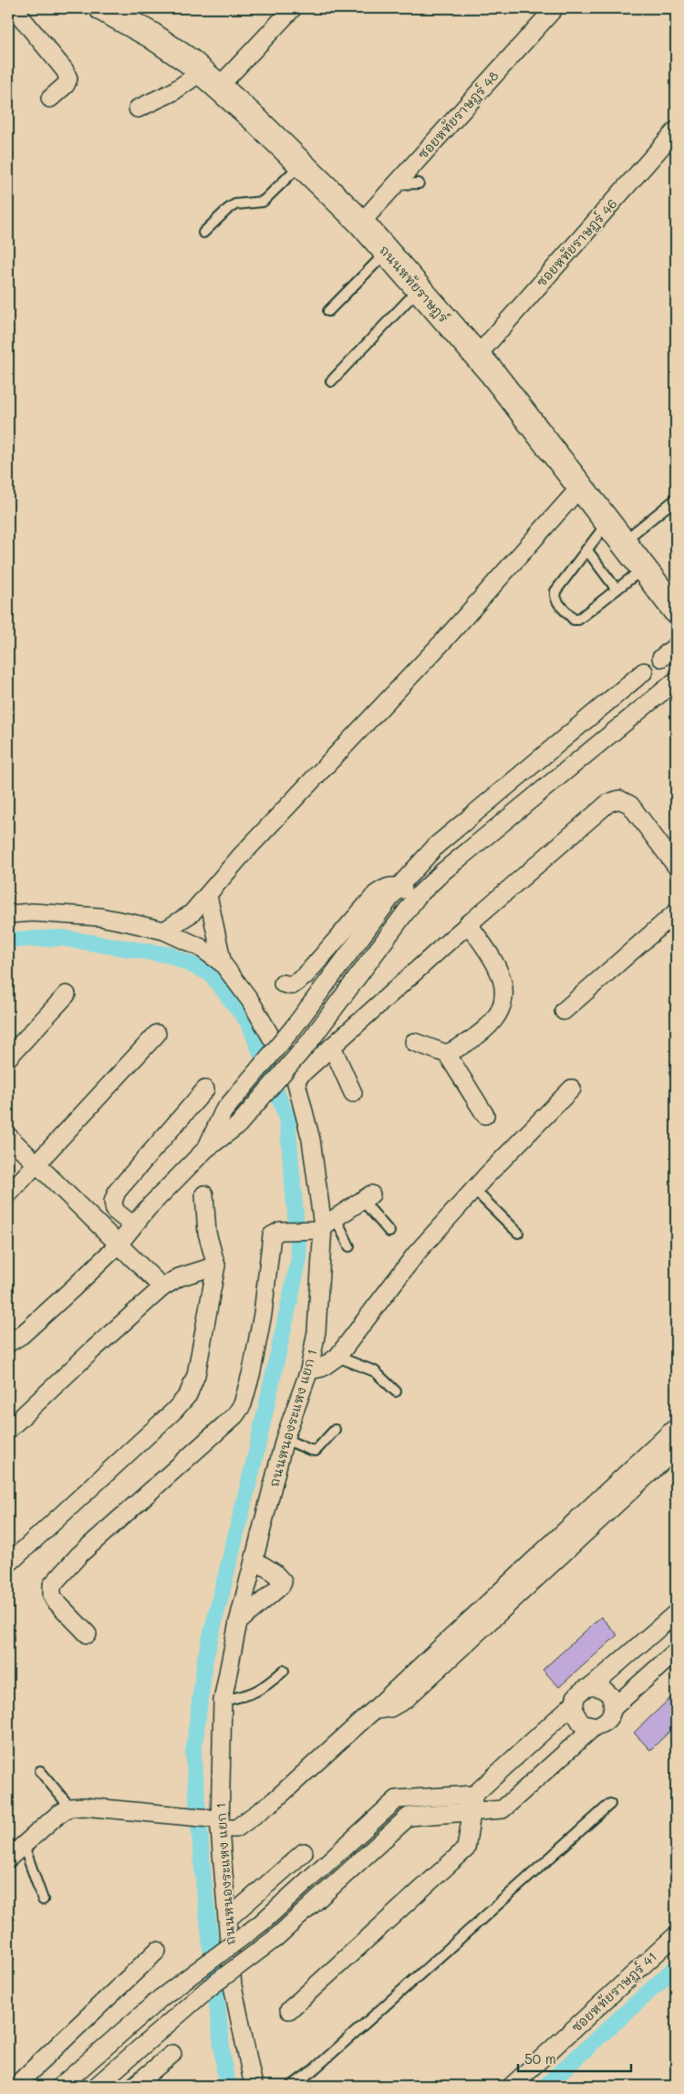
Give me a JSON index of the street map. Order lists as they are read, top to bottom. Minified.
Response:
{"streets":{"main road":["ถนนหทัยราษฎร์"],"street":["ซอยหทัยราษฎร์ 48","ซอยหทัยราษฎร์ 46","ถนนหนองระแหง แยก 1","ซอยหทัยราษฎร์ 41"]},"crossings":[["ซอยหทัยราษฎร์ 48","ถนนหทัยราษฎร์"],["ซอยหทัยราษฎร์ 46","ถนนหทัยราษฎร์"]],"scale_bar":"50 m"}
